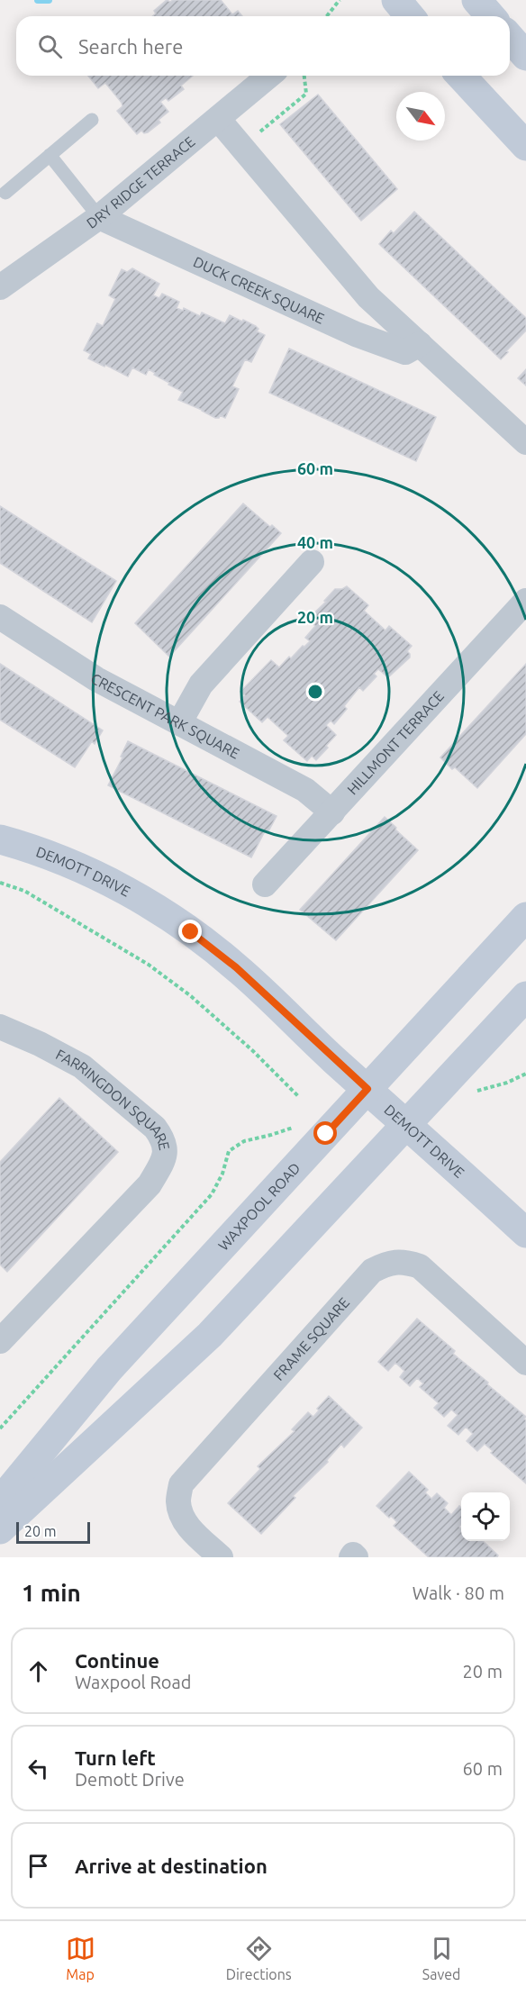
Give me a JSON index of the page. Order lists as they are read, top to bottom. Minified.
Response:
{"streets":{"street":["DRY RIDGE TERRACE","DUCK CREEK SQUARE","CRESCENT PARK SQUARE","HILLMONT TERRACE","DEMOTT DRIVE","FARRINGDON SQUARE","WAXPOOL ROAD","FRAME SQUARE"]},"crossings":[["DRY RIDGE TERRACE","DUCK CREEK SQUARE"],["CRESCENT PARK SQUARE","HILLMONT TERRACE"],["DEMOTT DRIVE","WAXPOOL ROAD"]],"scale_bar":"20 m","north":"bottom right","page":{"search":"Search here","scale":"20 m","heading":["1 min","Walk · 80 m"],"list":[["Continue","Waxpool Road","20 m"],["Turn left","Demott Drive","60 m"],"Arrive at destination"],"nav":["Map","Directions","Saved"]},"rings":["60 m","40 m","20 m"]}
